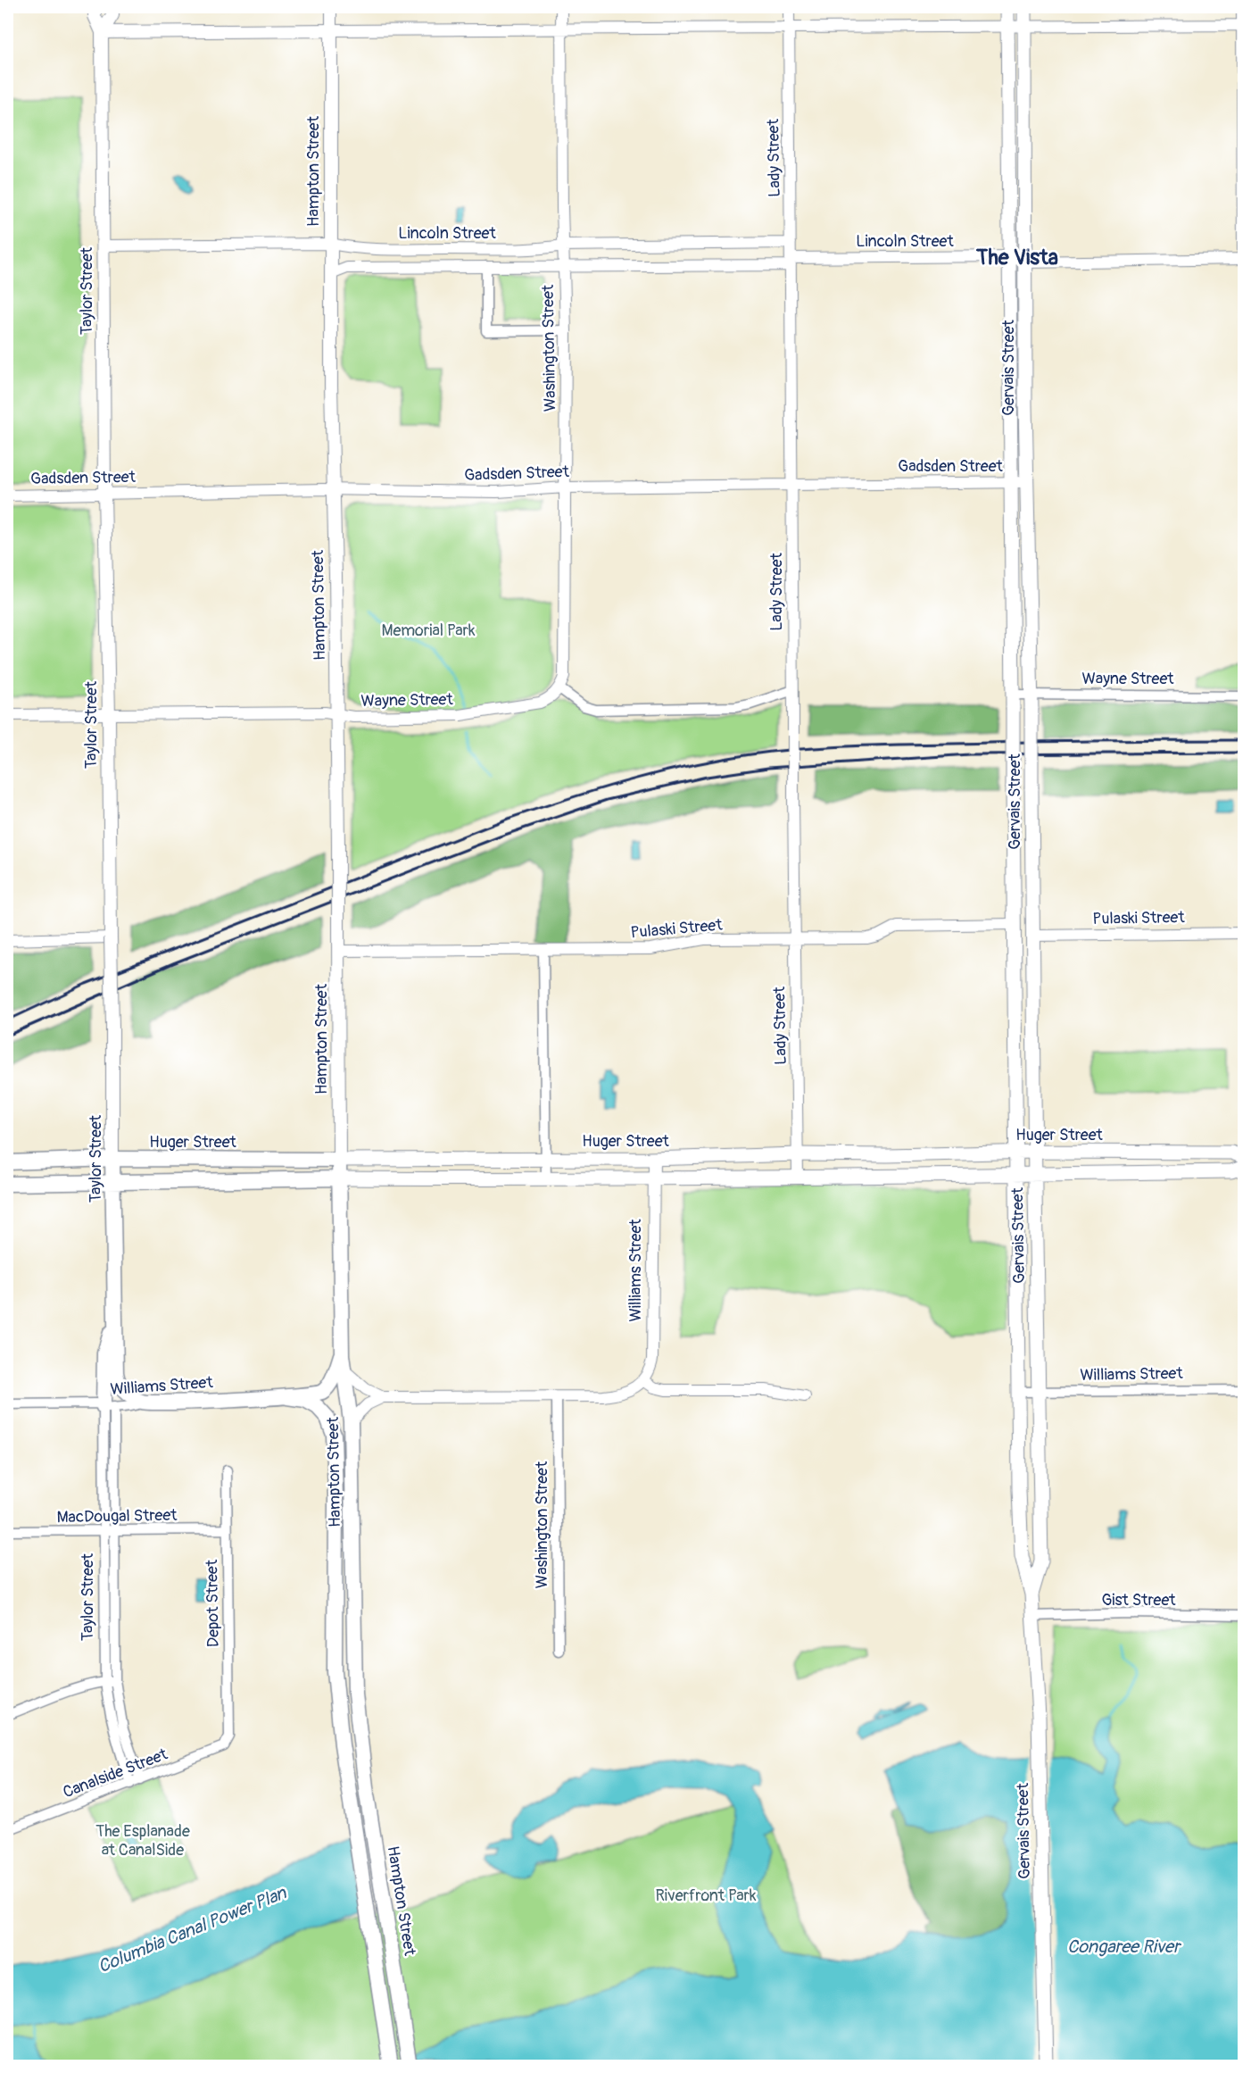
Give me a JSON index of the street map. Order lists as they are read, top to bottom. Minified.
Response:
{"streets":{"highway":["Hampton Street","Taylor Street","Huger Street","Williams Street"],"main road":["Gervais Street"],"street":["Lady Street","Lincoln Street","Washington Street","Gadsden Street","Wayne Street","Pulaski Street","MacDougal Street","Gist Street","Depot Street","Canalside Street"]},"crossings":[["Lady Street","Lincoln Street"],["Lady Street","Gadsden Street"],["Lady Street","Pulaski Street"],["Lady Street","Huger Street"],["Hampton Street","Lincoln Street"],["Hampton Street","Gadsden Street"],["Hampton Street","Wayne Street"],["Hampton Street","Pulaski Street"],["Hampton Street","Huger Street"],["Hampton Street","Williams Street"],["Lincoln Street","Taylor Street"],["Lincoln Street","Washington Street"],["Lincoln Street","Gervais Street"],["Taylor Street","Gadsden Street"],["Taylor Street","Wayne Street"],["Taylor Street","Huger Street"],["Taylor Street","Williams Street"],["Taylor Street","MacDougal Street"],["Taylor Street","Canalside Street"],["Washington Street","Gadsden Street"],["Washington Street","Wayne Street"],["Gervais Street","Gadsden Street"],["Gervais Street","Wayne Street"],["Gervais Street","Pulaski Street"],["Gervais Street","Huger Street"],["Gervais Street","Williams Street"],["Gervais Street","Gist Street"],["Huger Street","Williams Street"],["MacDougal Street","Depot Street"],["Depot Street","Canalside Street"]],"districts":["The Vista"],"water":["Columbia Canal Power Plan","Congaree River"],"parks":["Memorial Park","The Esplanade at CanalSide","Riverfront Park"]}
